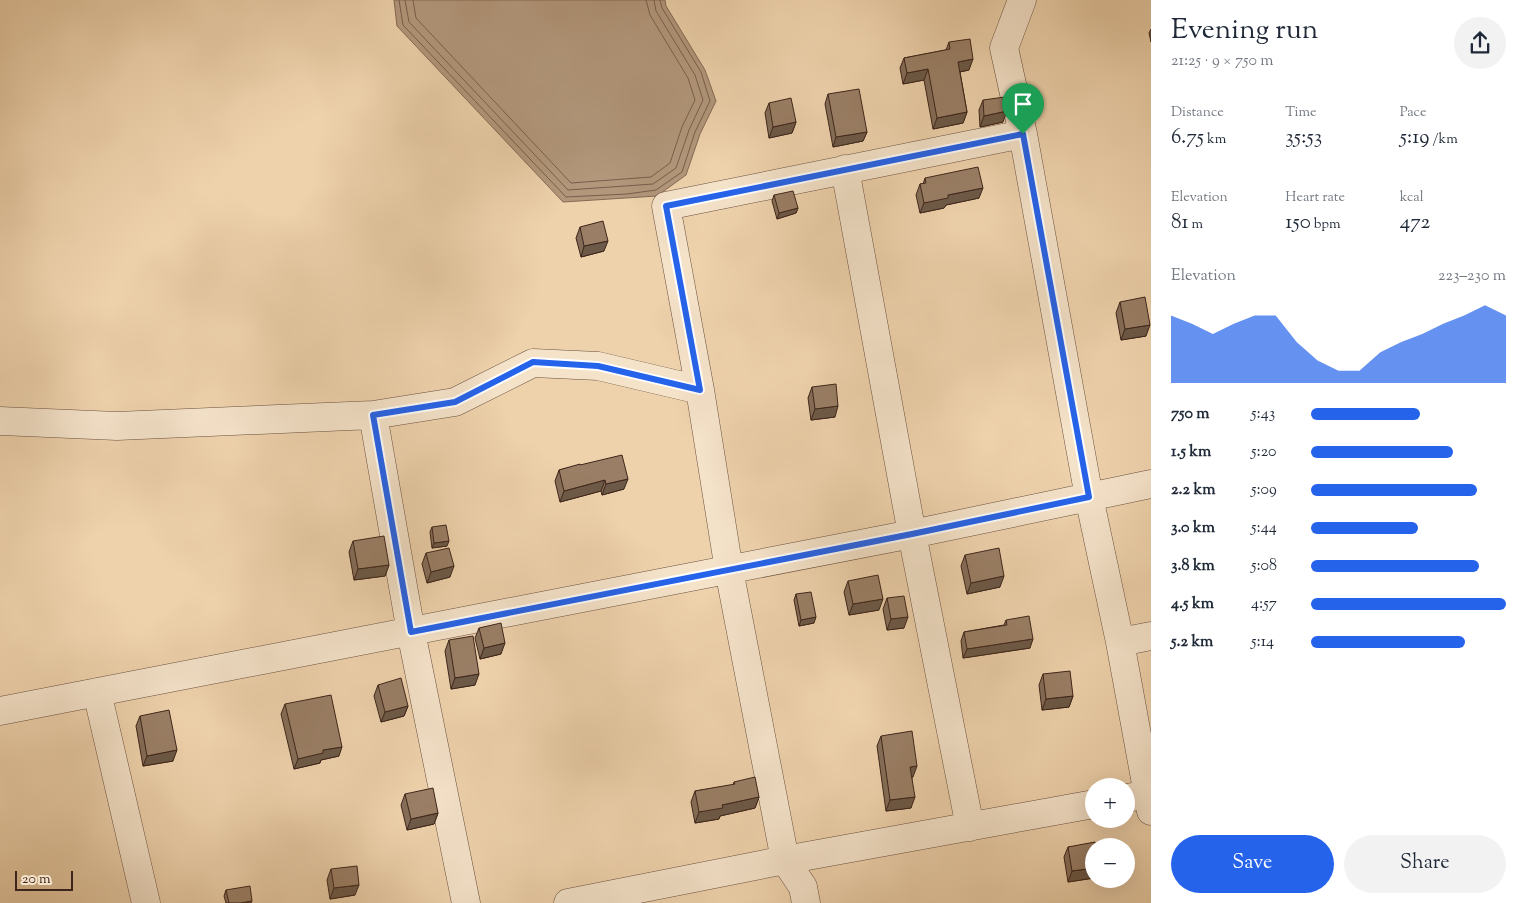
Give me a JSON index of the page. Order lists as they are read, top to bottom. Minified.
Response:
{"scale_bar":"20 m","page":{"heading":["Evening run","21:25 · 9 × 750 m"],"stats":[["Distance","6.75 km"],["Time","35:53"],["Pace","5:19 /km"],["Elevation","81 m"],["Heart rate","150 bpm"],["kcal","472"]],"chart":["Elevation","223–230 m"],"list":[{"name":"750 m","note":"5:43"},{"name":"1.5 km","note":"5:20"},{"name":"2.2 km","note":"5:09"},{"name":"3.0 km","note":"5:44"},{"name":"3.8 km","note":"5:08"},{"name":"4.5 km","note":"4:57"},{"name":"5.2 km","note":"5:14"}],"map_buttons":["+","−"],"buttons":["Save","Share"],"scale":"20 m"}}
